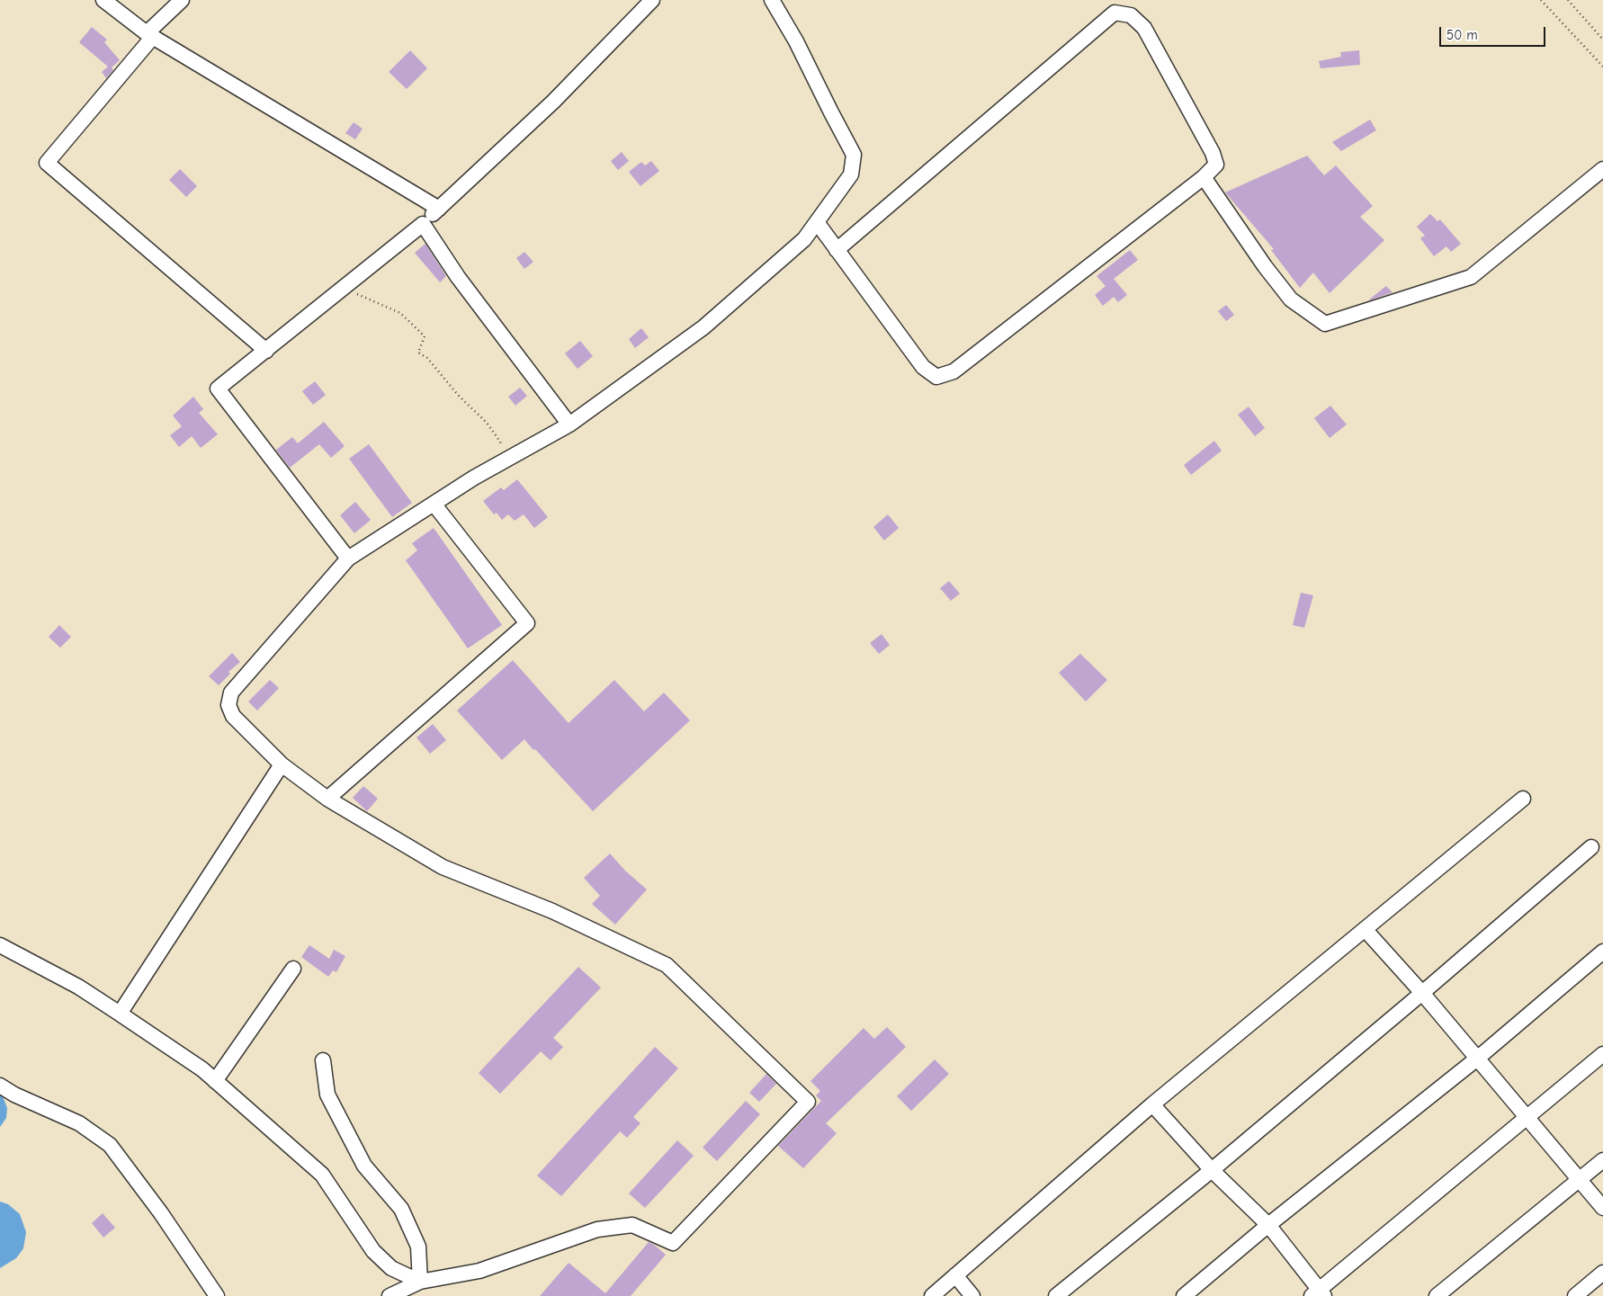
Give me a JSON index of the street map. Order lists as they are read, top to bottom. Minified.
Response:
{"scale_bar":"50 m"}
